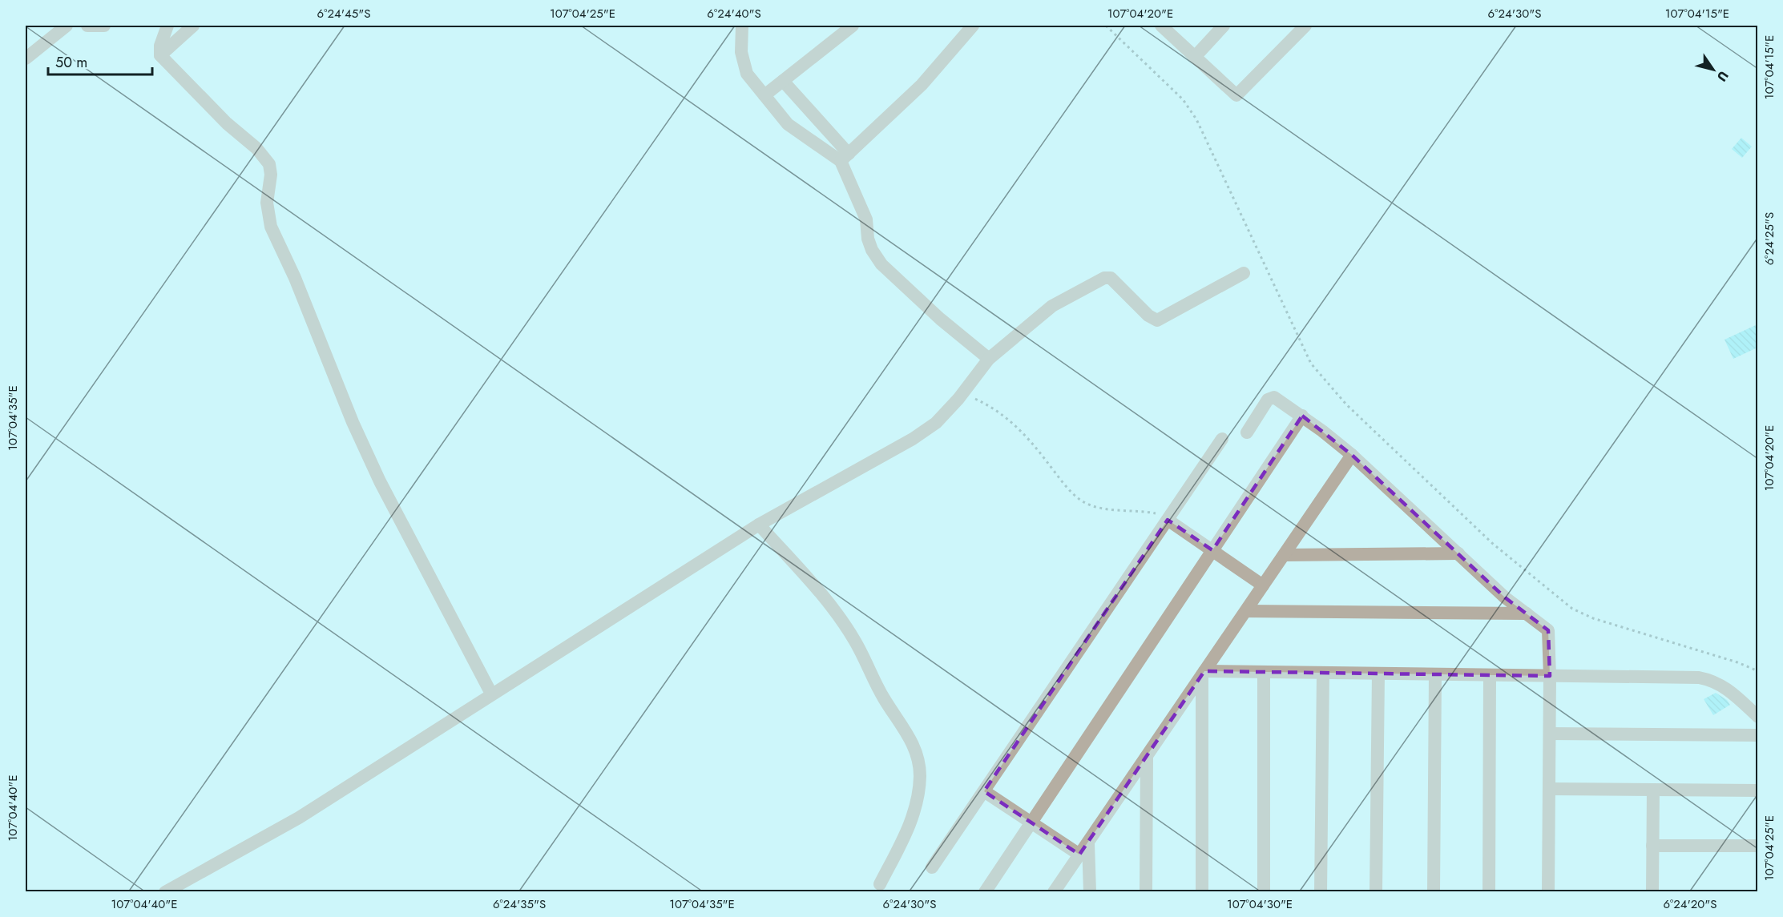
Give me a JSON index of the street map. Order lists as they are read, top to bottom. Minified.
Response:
{"scale_bar":"50 m","north":"bottom right","coordinates":["6°24'45\"S","107°04'25\"E","6°24'40\"S","107°04'20\"E","6°24'30\"S","107°04'15\"E","6°24'25\"S","107°04'35\"E","107°04'40\"E","6°24'35\"S","107°04'30\"E","6°24'20\"S"]}
